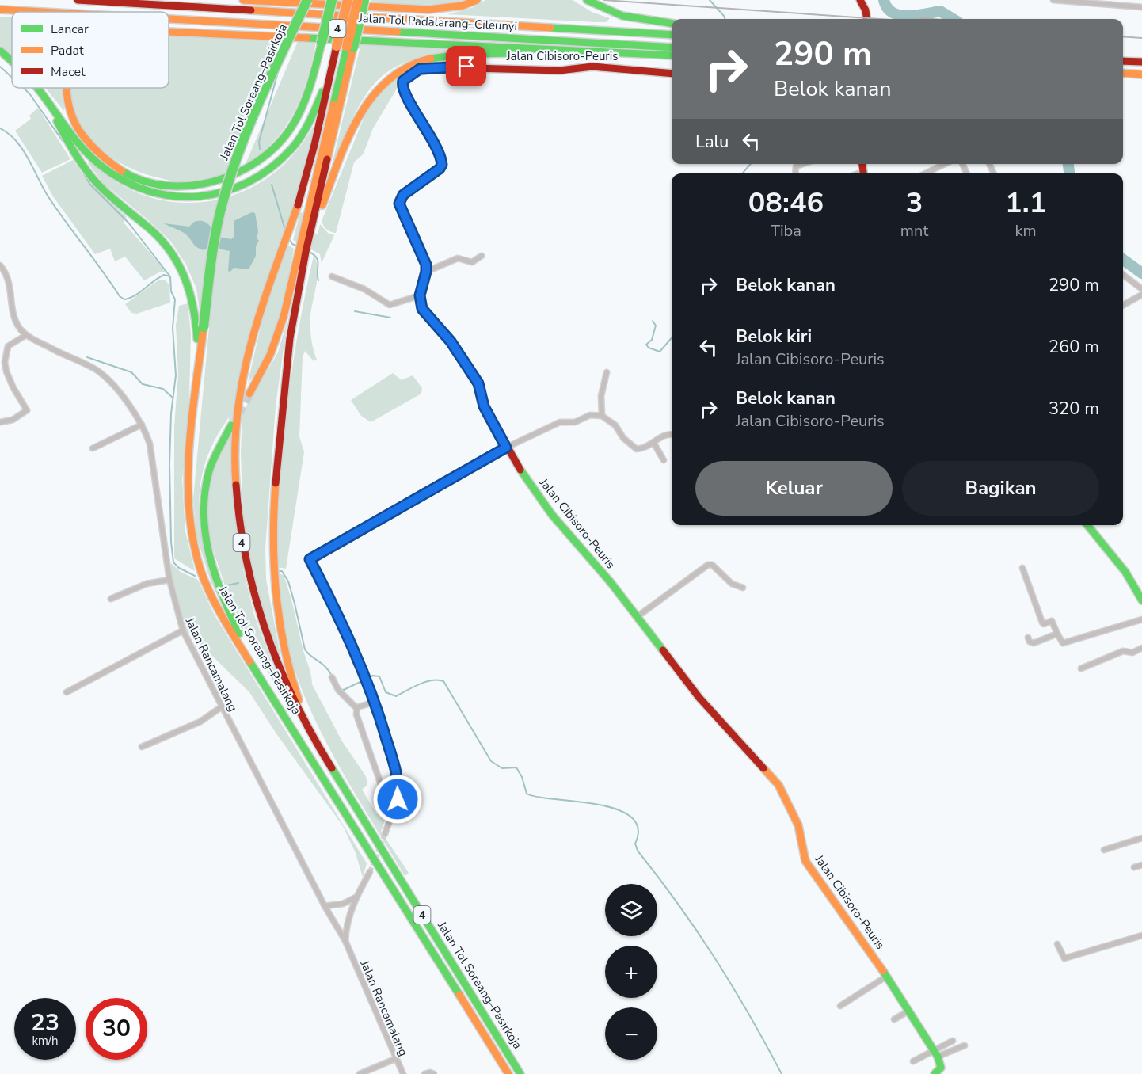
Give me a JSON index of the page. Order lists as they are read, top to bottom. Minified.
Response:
{"streets":{"main road":["Jalan Tol Padalarang–Cileunyi","4","Jalan Cibisoro-Peuris","Jalan Tol Soreang–Pasirkoja"],"street":["Jalan Rancamalang"]},"legend":["Lancar","Padat","Macet"],"page":{"turn":["290 m","Belok kanan"],"then":"Lalu","eta":["08:46","Tiba","3","mnt","1.1","km"],"list":[{"name":"Belok kanan","value":"290 m"},{"name":"Belok kiri","note":"Jalan Cibisoro-Peuris","value":"260 m"},{"name":"Belok kanan","note":"Jalan Cibisoro-Peuris","value":"320 m"}],"buttons":["Keluar","Bagikan"],"map_buttons":["+","−"],"speed":"23 km/h","limit":"30"}}
